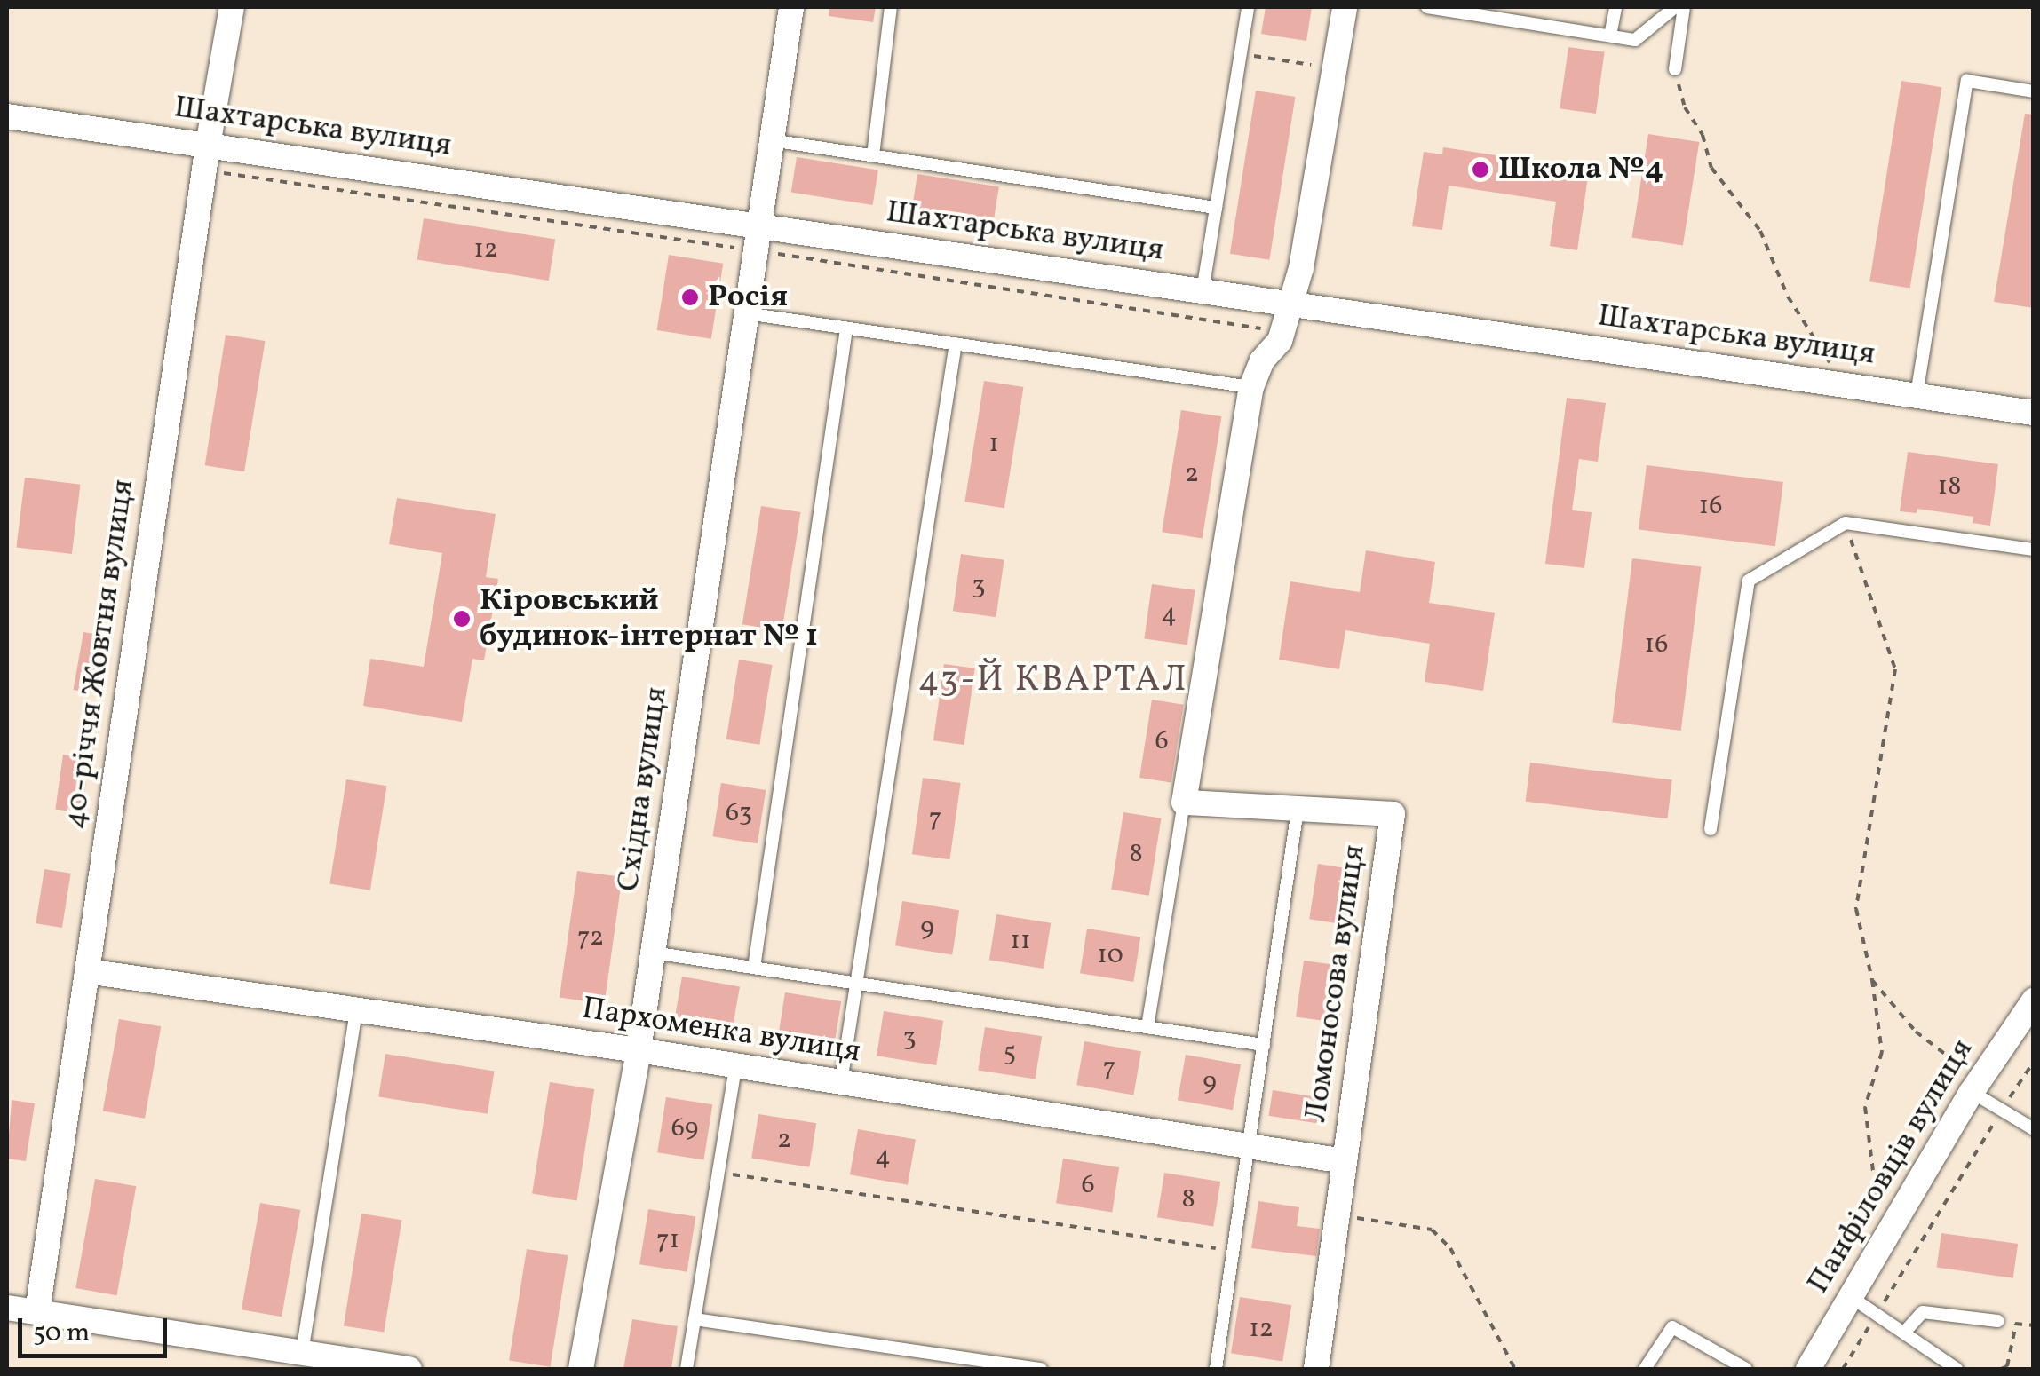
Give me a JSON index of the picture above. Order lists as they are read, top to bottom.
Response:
{
  "streets": {
    "street": [
      "Шахтарська вулиця",
      "40-річчя Жовтня вулиця",
      "Східна вулиця",
      "Ломоносова вулиця",
      "Пархоменка вулиця",
      "Панфіловців вулиця"
    ]
  },
  "crossings": [
    ["Шахтарська вулиця", "40-річчя Жовтня вулиця"],
    ["Шахтарська вулиця", "Східна вулиця"],
    ["40-річчя Жовтня вулиця", "Пархоменка вулиця"],
    ["Східна вулиця", "Пархоменка вулиця"],
    ["Ломоносова вулиця", "Пархоменка вулиця"]
  ],
  "districts": ["43-Й КВАРТАЛ"],
  "places": ["Школа №4", "Росія", "Кіровський будинок-інтернат № 1"],
  "house_numbers": [
    "12",
    "1",
    "2",
    "18",
    "16",
    "3",
    "4",
    "16",
    "6",
    "63",
    "7",
    "8",
    "9",
    "72",
    "11",
    "10",
    "3",
    "5",
    "7",
    "9",
    "69",
    "2",
    "4",
    "6",
    "8",
    "71",
    "12"
  ],
  "scale_bar": "50 m"
}
